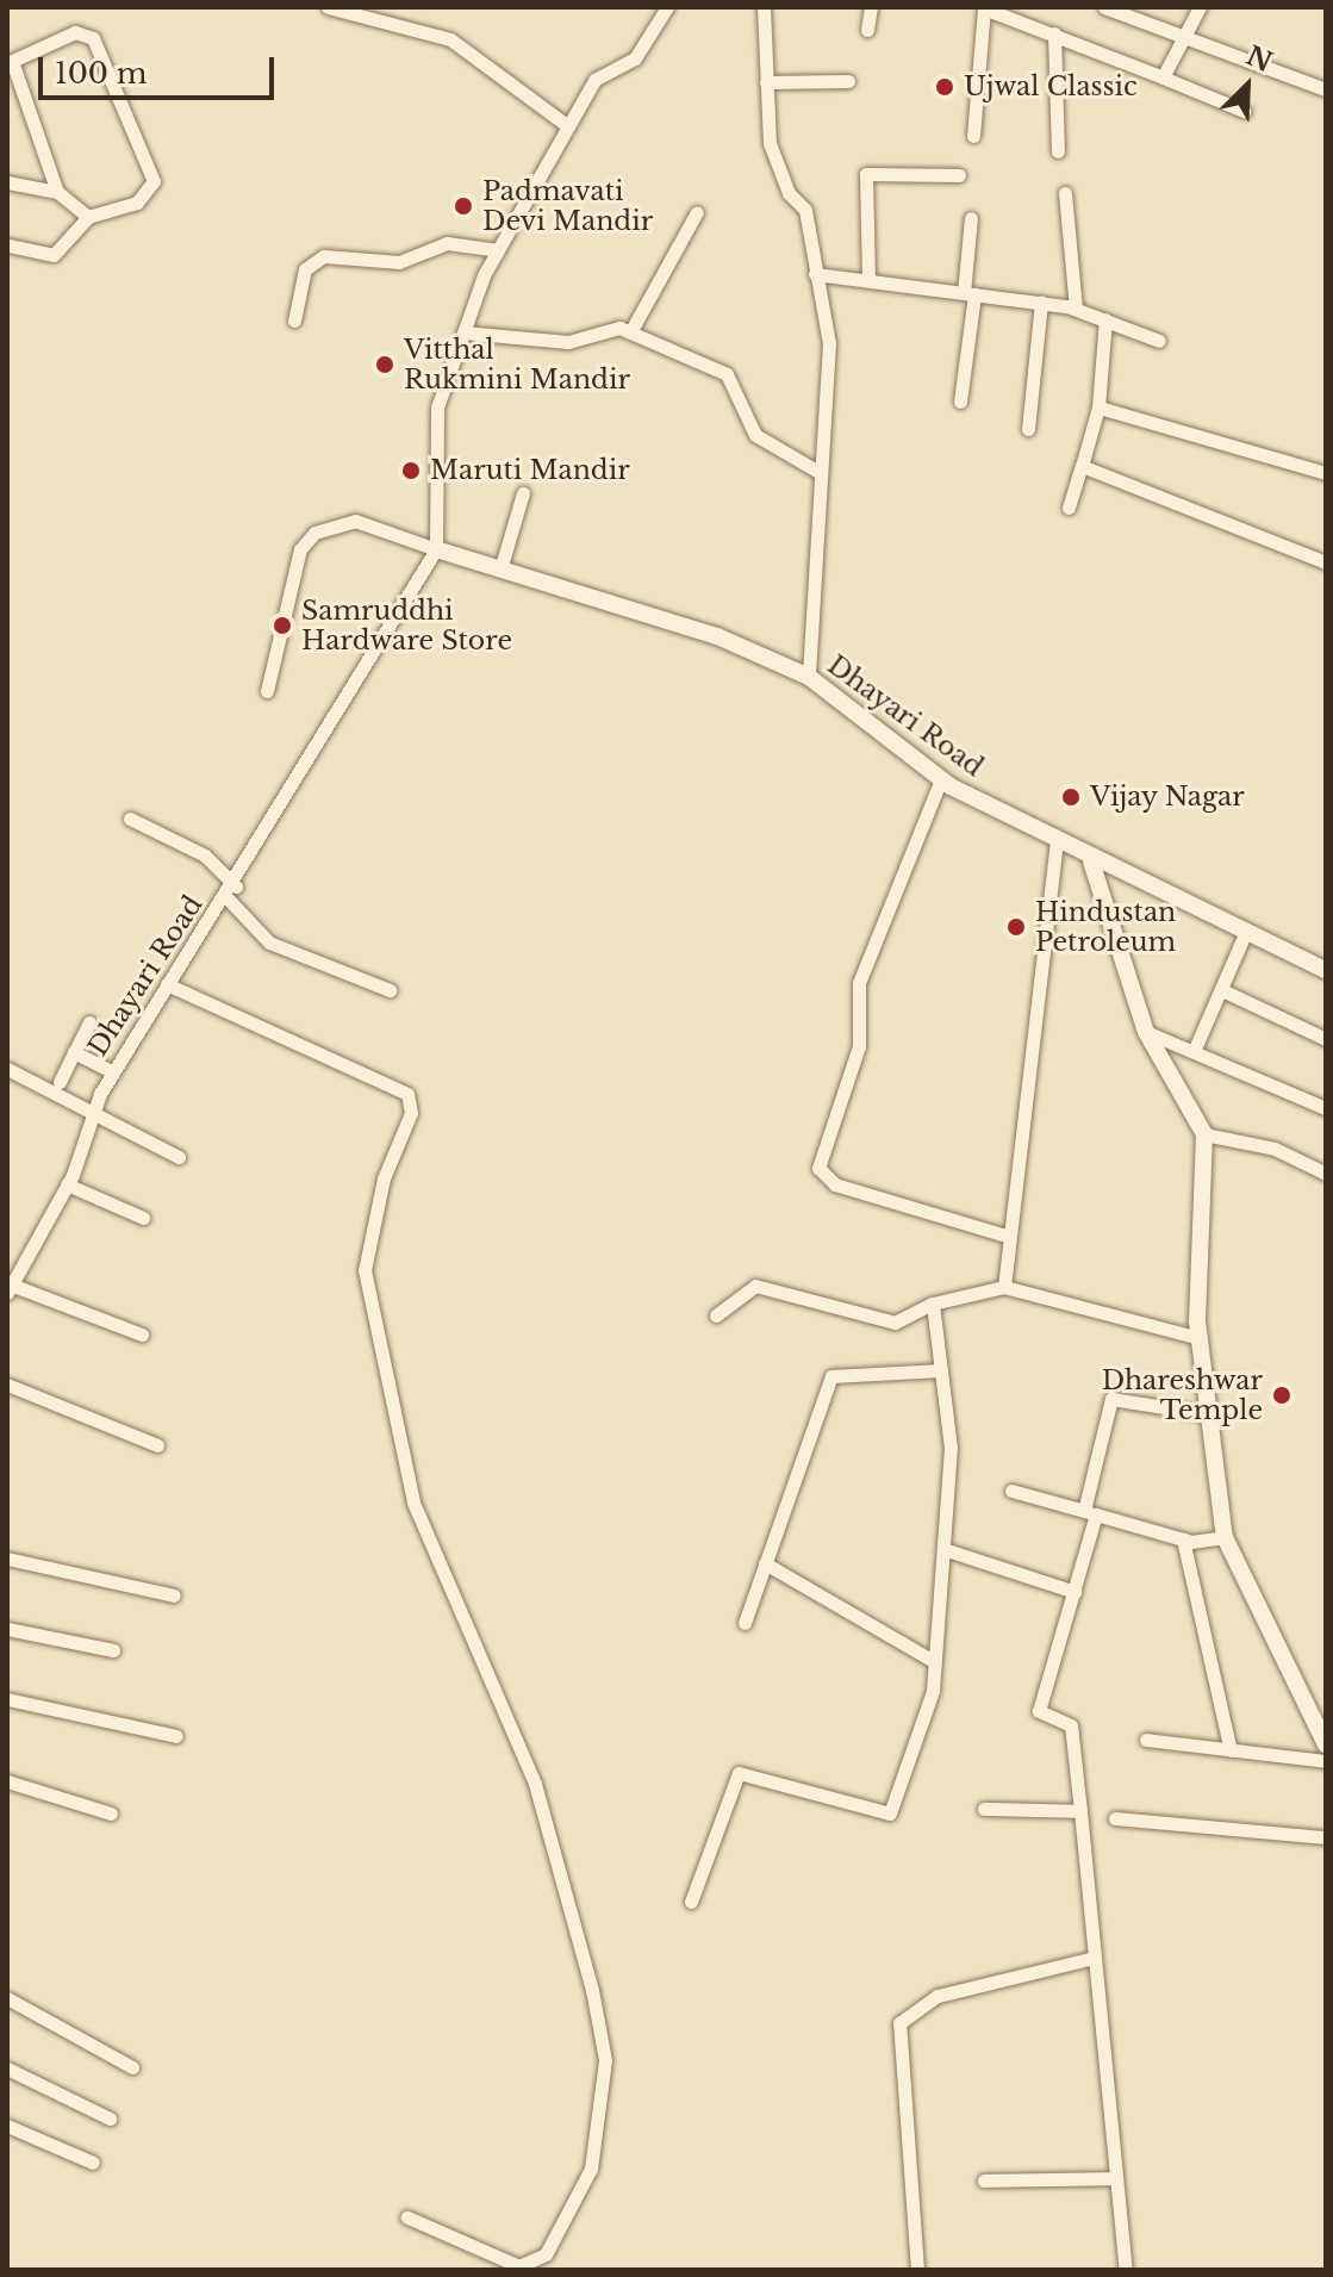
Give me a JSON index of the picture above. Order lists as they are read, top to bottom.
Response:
{
  "streets": {
    "street": ["Dhayari Road"]
  },
  "places": [
    "Ujwal Classic",
    "Padmavati Devi Mandir",
    "Vitthal Rukmini Mandir",
    "Maruti Mandir",
    "Samruddhi Hardware Store",
    "Vijay Nagar",
    "Hindustan Petroleum",
    "Dhareshwar Temple"
  ],
  "scale_bar": "100 m",
  "north": "top right"
}
